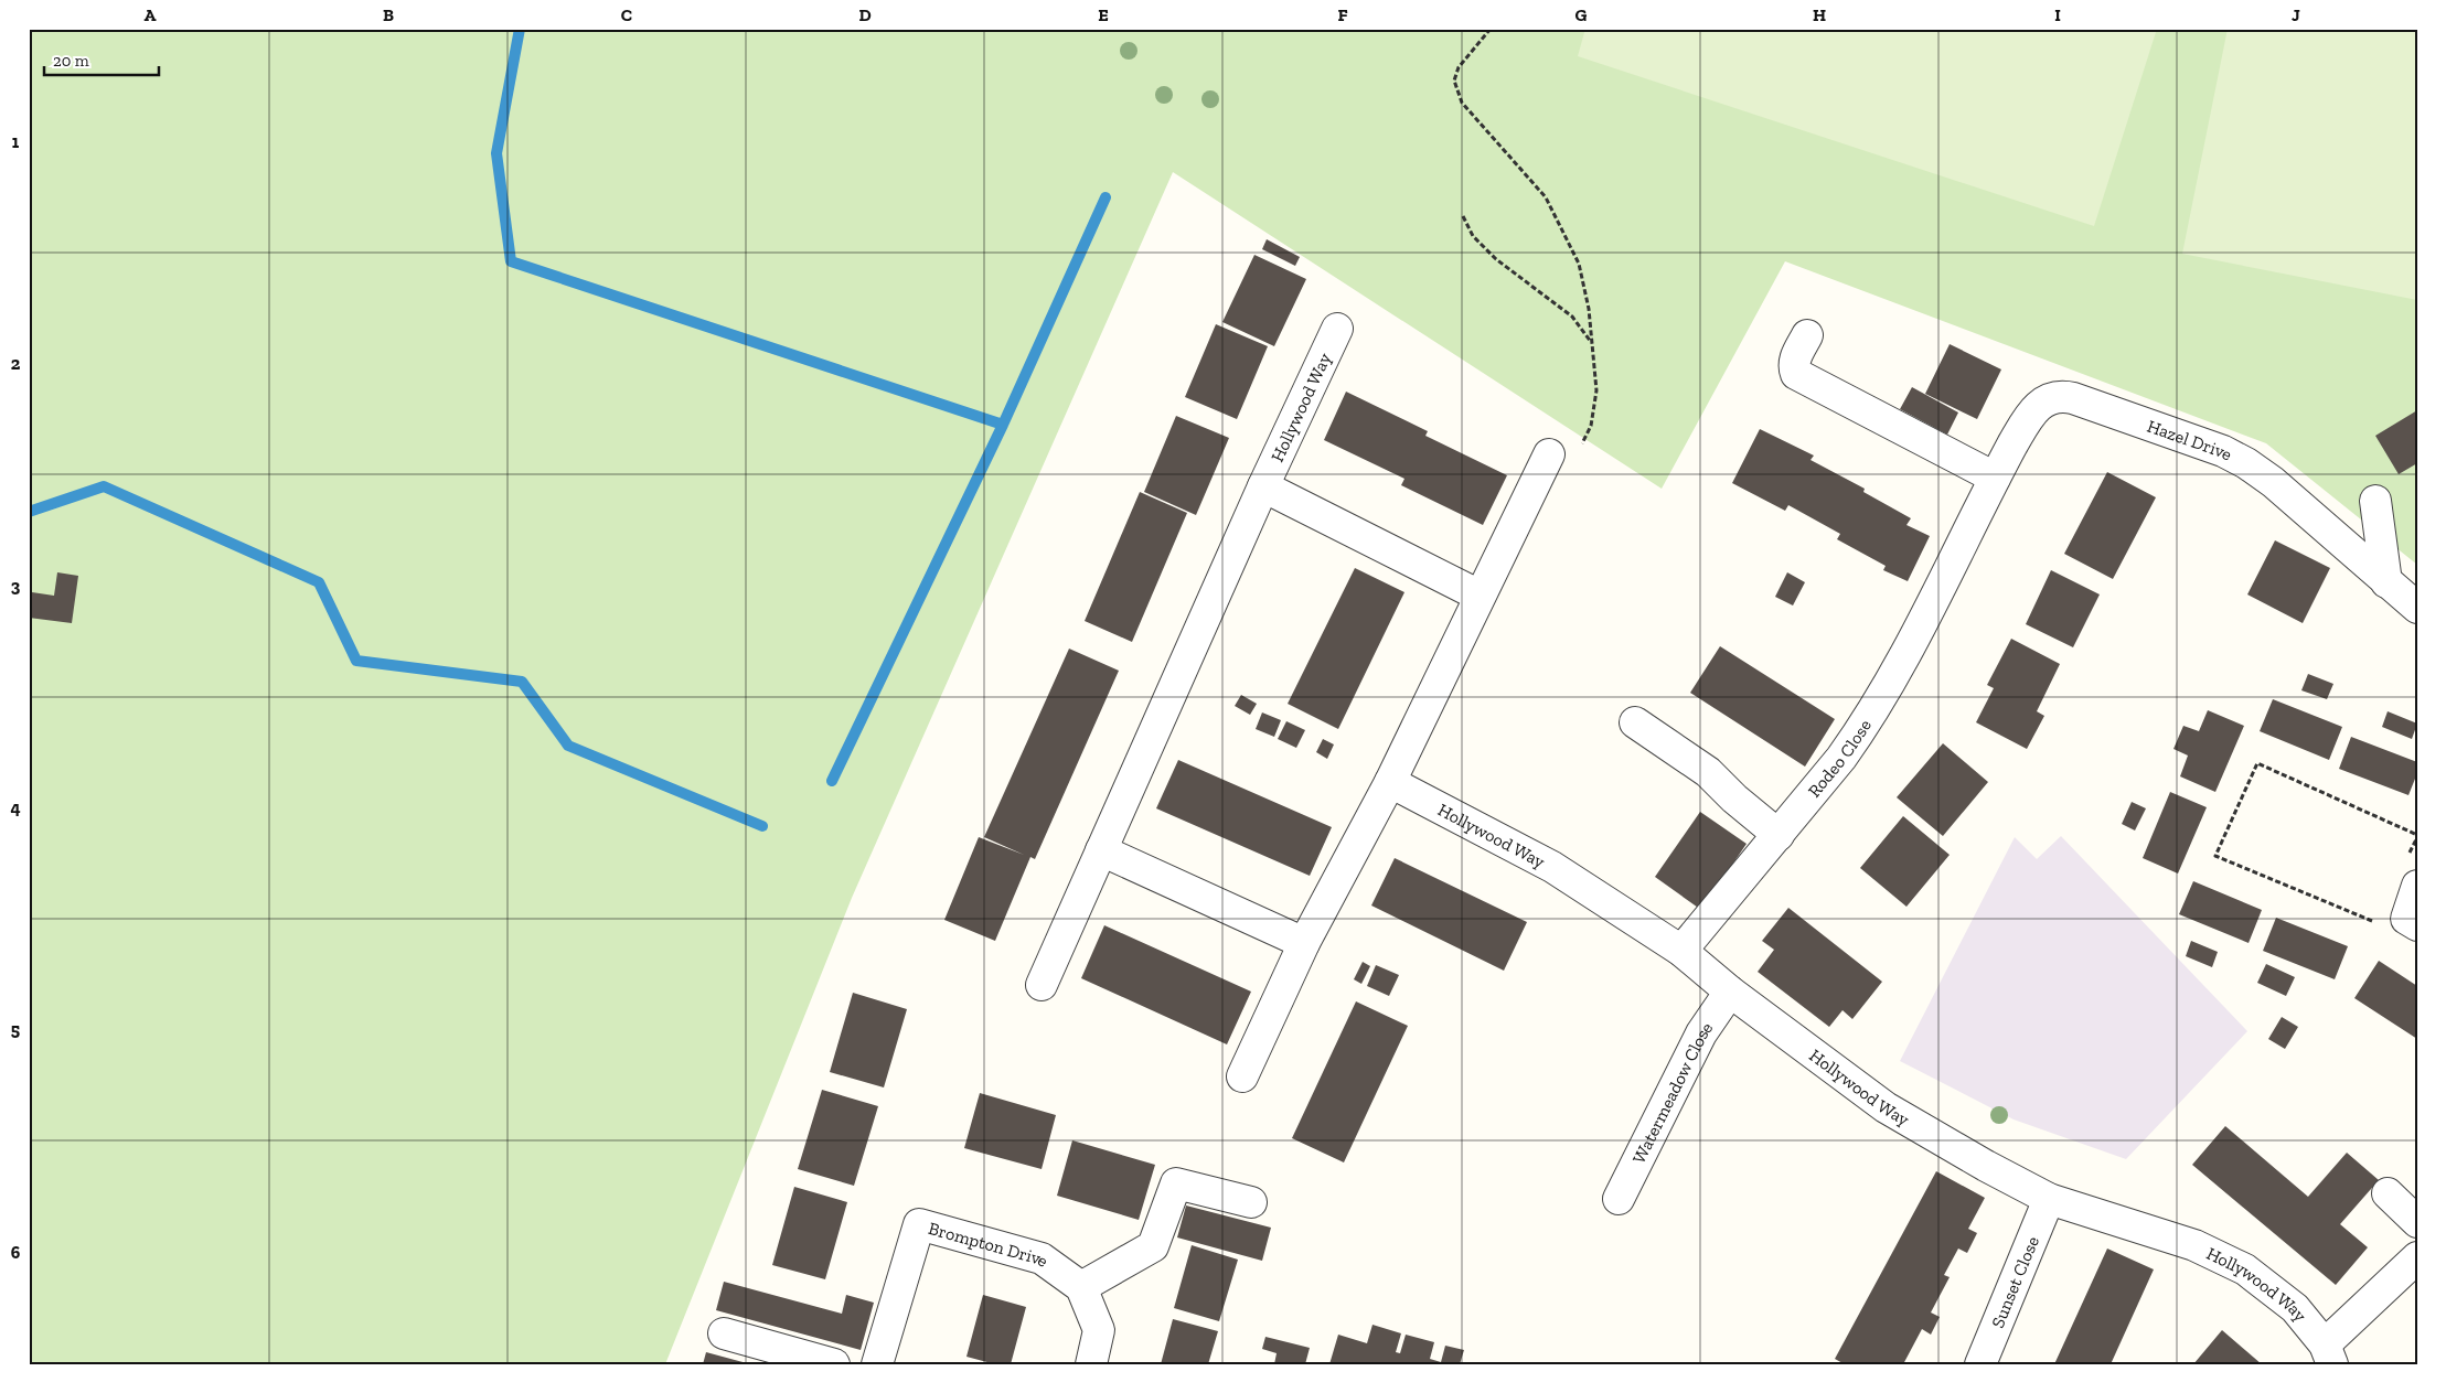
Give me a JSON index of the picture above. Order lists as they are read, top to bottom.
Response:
{
  "streets": {
    "street": [
      "Hollywood Way",
      "Hazel Drive",
      "Rodeo Close",
      "Watermeadow Close",
      "Brompton Drive",
      "Sunset Close"
    ]
  },
  "crossings": [
    ["Hollywood Way", "Rodeo Close"],
    ["Hollywood Way", "Watermeadow Close"],
    ["Hollywood Way", "Sunset Close"],
    ["Hazel Drive", "Rodeo Close"]
  ],
  "scale_bar": "20 m",
  "grid": {
    "columns": [
      "A",
      "B",
      "C",
      "D",
      "E",
      "F",
      "G",
      "H",
      "I",
      "J"
    ],
    "rows": [
      "1",
      "2",
      "3",
      "4",
      "5",
      "6"
    ]
  }
}
